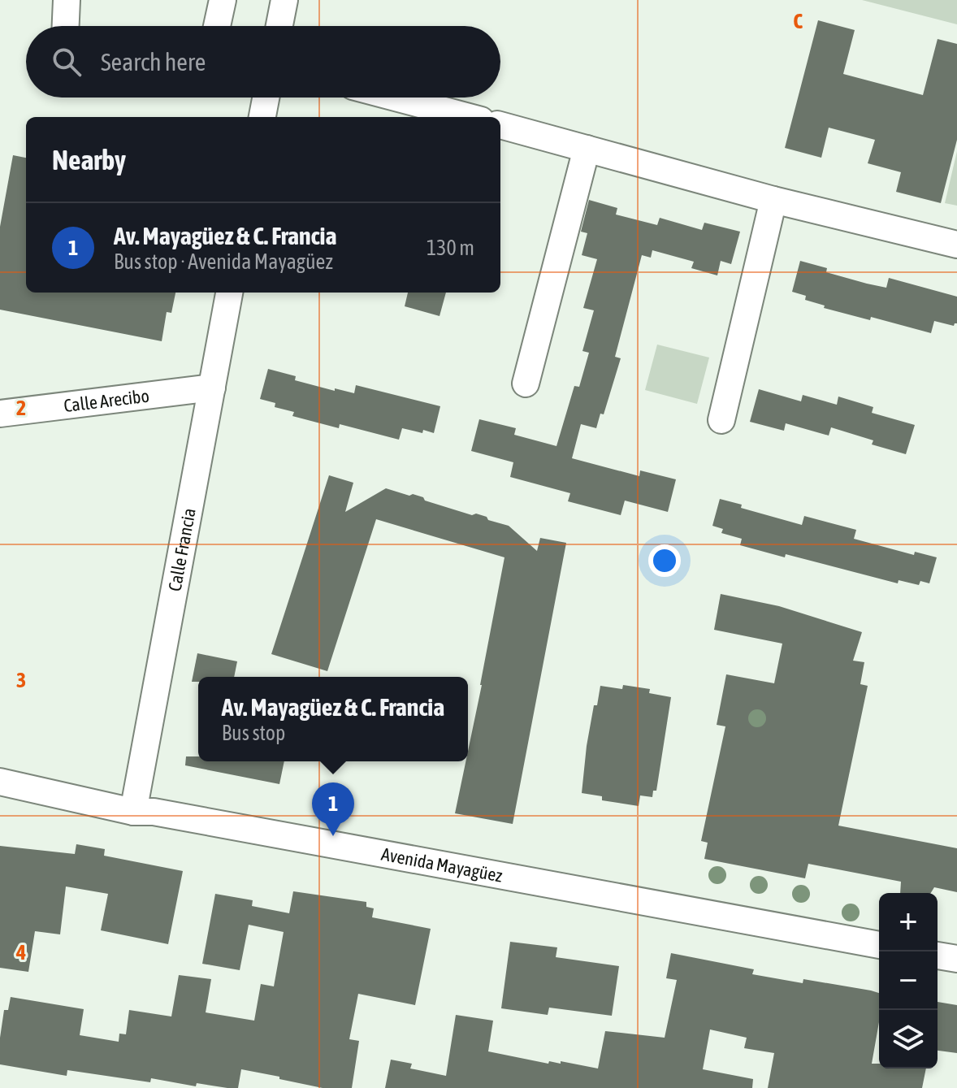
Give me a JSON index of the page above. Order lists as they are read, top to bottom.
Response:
{
  "streets": {
    "street": ["Calle Arecibo", "Calle Francia", "Avenida Mayagüez"]
  },
  "crossings": [
    ["Calle Arecibo", "Calle Francia"],
    ["Calle Francia", "Avenida Mayagüez"]
  ],
  "page": {
    "search": "Search here",
    "heading": "Nearby",
    "list": [
      {
        "mark": "1",
        "name": "Av. Mayagüez & C. Francia",
        "note": "Bus stop · Avenida Mayagüez",
        "value": "130 m"
      }
    ],
    "popup": ["Av. Mayagüez & C. Francia", "Bus stop"],
    "pins": "1",
    "map_buttons": ["+", "−"]
  },
  "grid": {
    "columns": ["C"],
    "rows": ["2", "3", "4"]
  }
}
